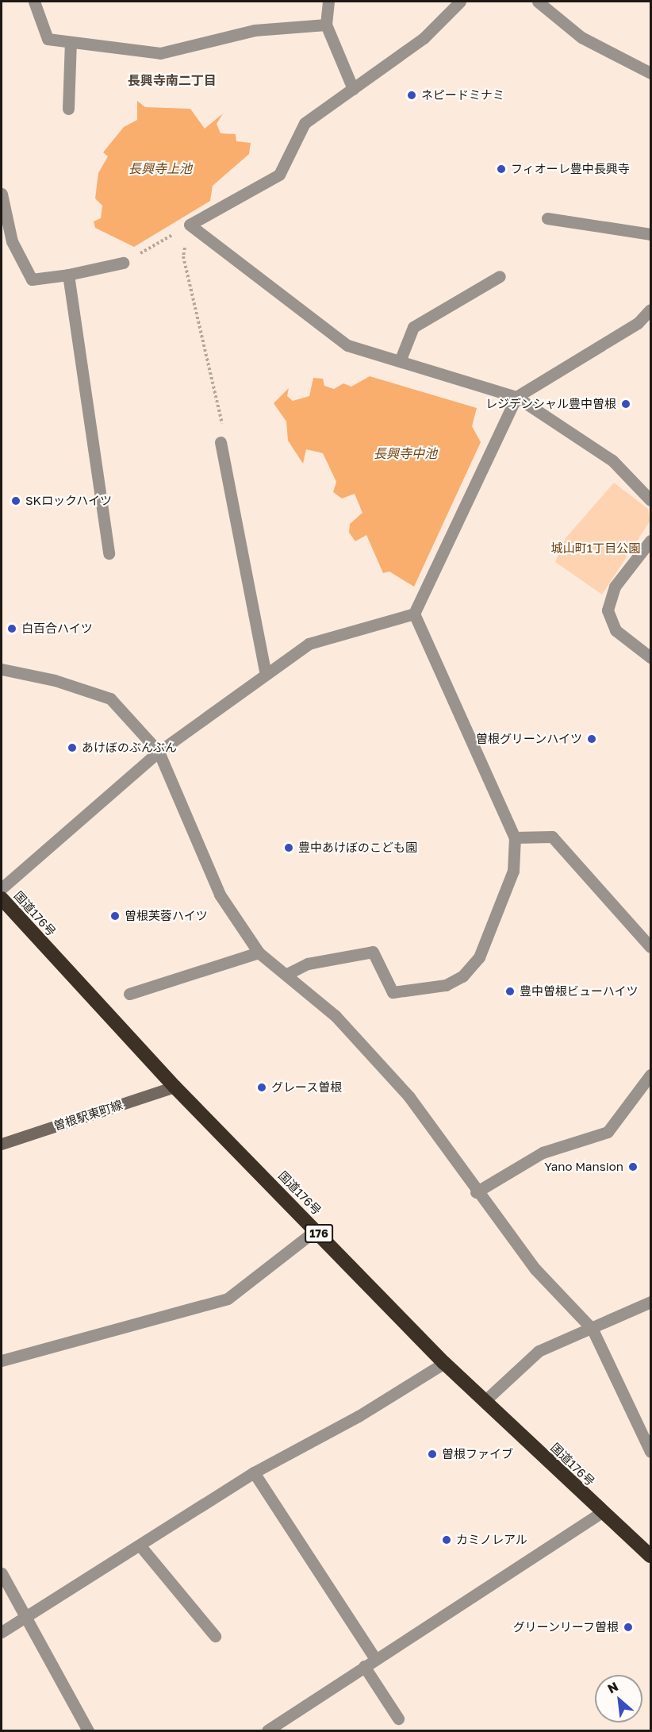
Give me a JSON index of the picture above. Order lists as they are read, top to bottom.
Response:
{
  "streets": {
    "highway": ["国道176号", "176"],
    "street": ["曽根駅東町線"]
  },
  "crossings": [
    ["国道176号", "曽根駅東町線"]
  ],
  "districts": ["長興寺南二丁目"],
  "water": ["長興寺上池", "長興寺中池"],
  "parks": ["城山町1丁目公園"],
  "places": [
    "ネピードミナミ",
    "フィオーレ豊中長興寺",
    "レジデンシャル豊中曽根",
    "SKロックハイツ",
    "白百合ハイツ",
    "曽根グリーンハイツ",
    "あけぼのぶんぶん",
    "豊中あけぼのこども園",
    "曽根芙蓉ハイツ",
    "豊中曽根ビューハイツ",
    "グレース曽根",
    "Yano Mansion",
    "曽根ファイブ",
    "カミノレアル",
    "グリーンリーフ曽根"
  ],
  "north": "top left"
}
